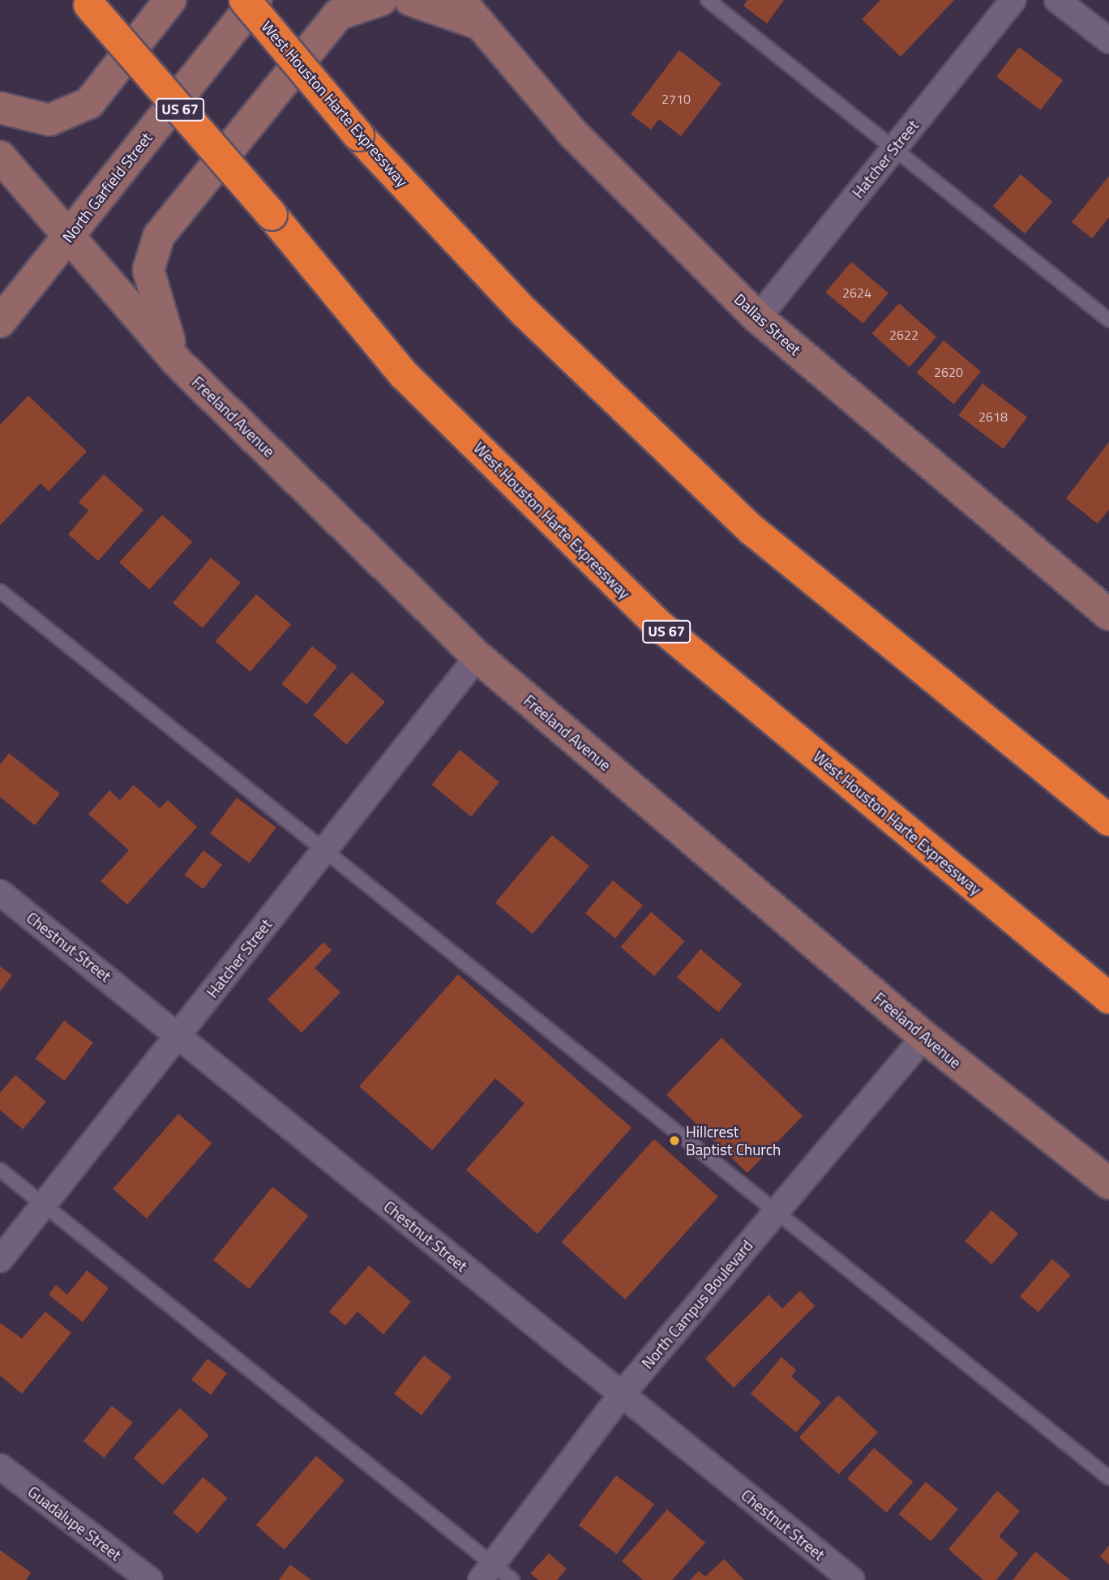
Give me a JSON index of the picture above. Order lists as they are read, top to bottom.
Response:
{
  "streets": {
    "highway": ["West Houston Harte Expressway", "US 67"],
    "main road": ["North Garfield Street", "Dallas Street", "Freeland Avenue"],
    "street": [
      "Hatcher Street",
      "Chestnut Street",
      "North Campus Boulevard",
      "Guadalupe Street"
    ]
  },
  "crossings": [
    ["Hatcher Street", "Dallas Street"],
    ["Hatcher Street", "Freeland Avenue"],
    ["Hatcher Street", "Chestnut Street"],
    ["North Garfield Street", "Freeland Avenue"],
    ["Freeland Avenue", "North Campus Boulevard"],
    ["Chestnut Street", "North Campus Boulevard"]
  ],
  "places": ["Hillcrest Baptist Church"],
  "house_numbers": [
    "2710",
    "2624",
    "2622",
    "2620",
    "2618"
  ]
}
